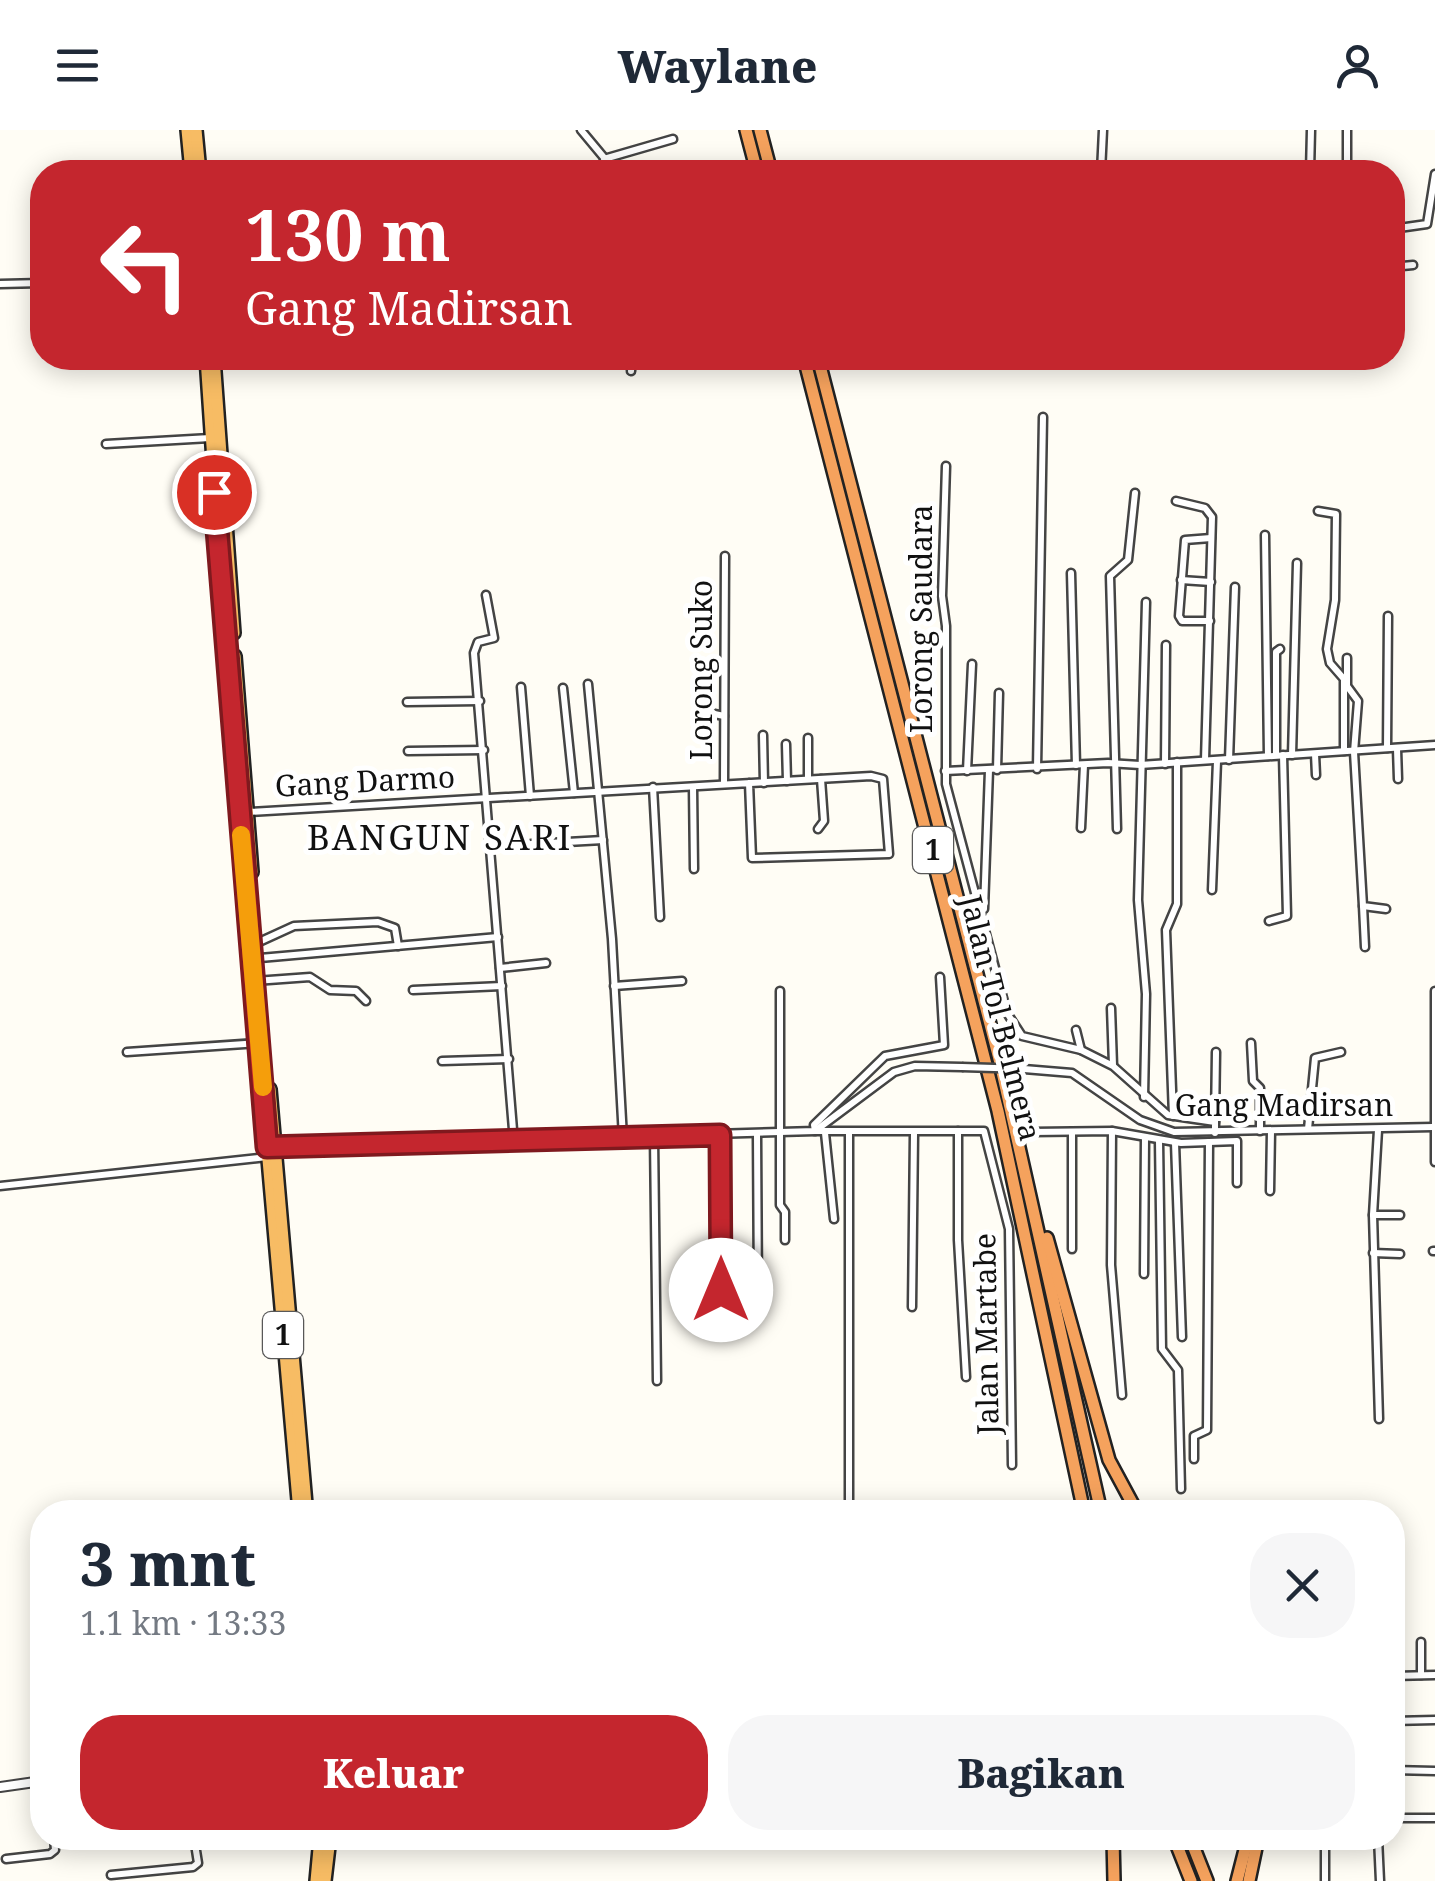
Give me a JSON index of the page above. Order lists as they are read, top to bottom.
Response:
{
  "streets": {
    "highway": ["1", "Jalan Tol Belmera"],
    "street": [
      "Lorong Saudara",
      "Lorong Suko",
      "Gang Darmo",
      "Gang Madirsan",
      "Jalan Martabe"
    ]
  },
  "crossings": [
    ["Lorong Suko", "Gang Darmo"],
    ["Gang Darmo", "1"],
    ["1", "Jalan Tol Belmera"]
  ],
  "districts": ["BANGUN SARI"],
  "page": {
    "header": "Waylane",
    "turn": ["130 m", "Gang Madirsan"],
    "heading": ["3 mnt", "1.1 km · 13:33"],
    "buttons": ["Keluar", "Bagikan"]
  }
}
